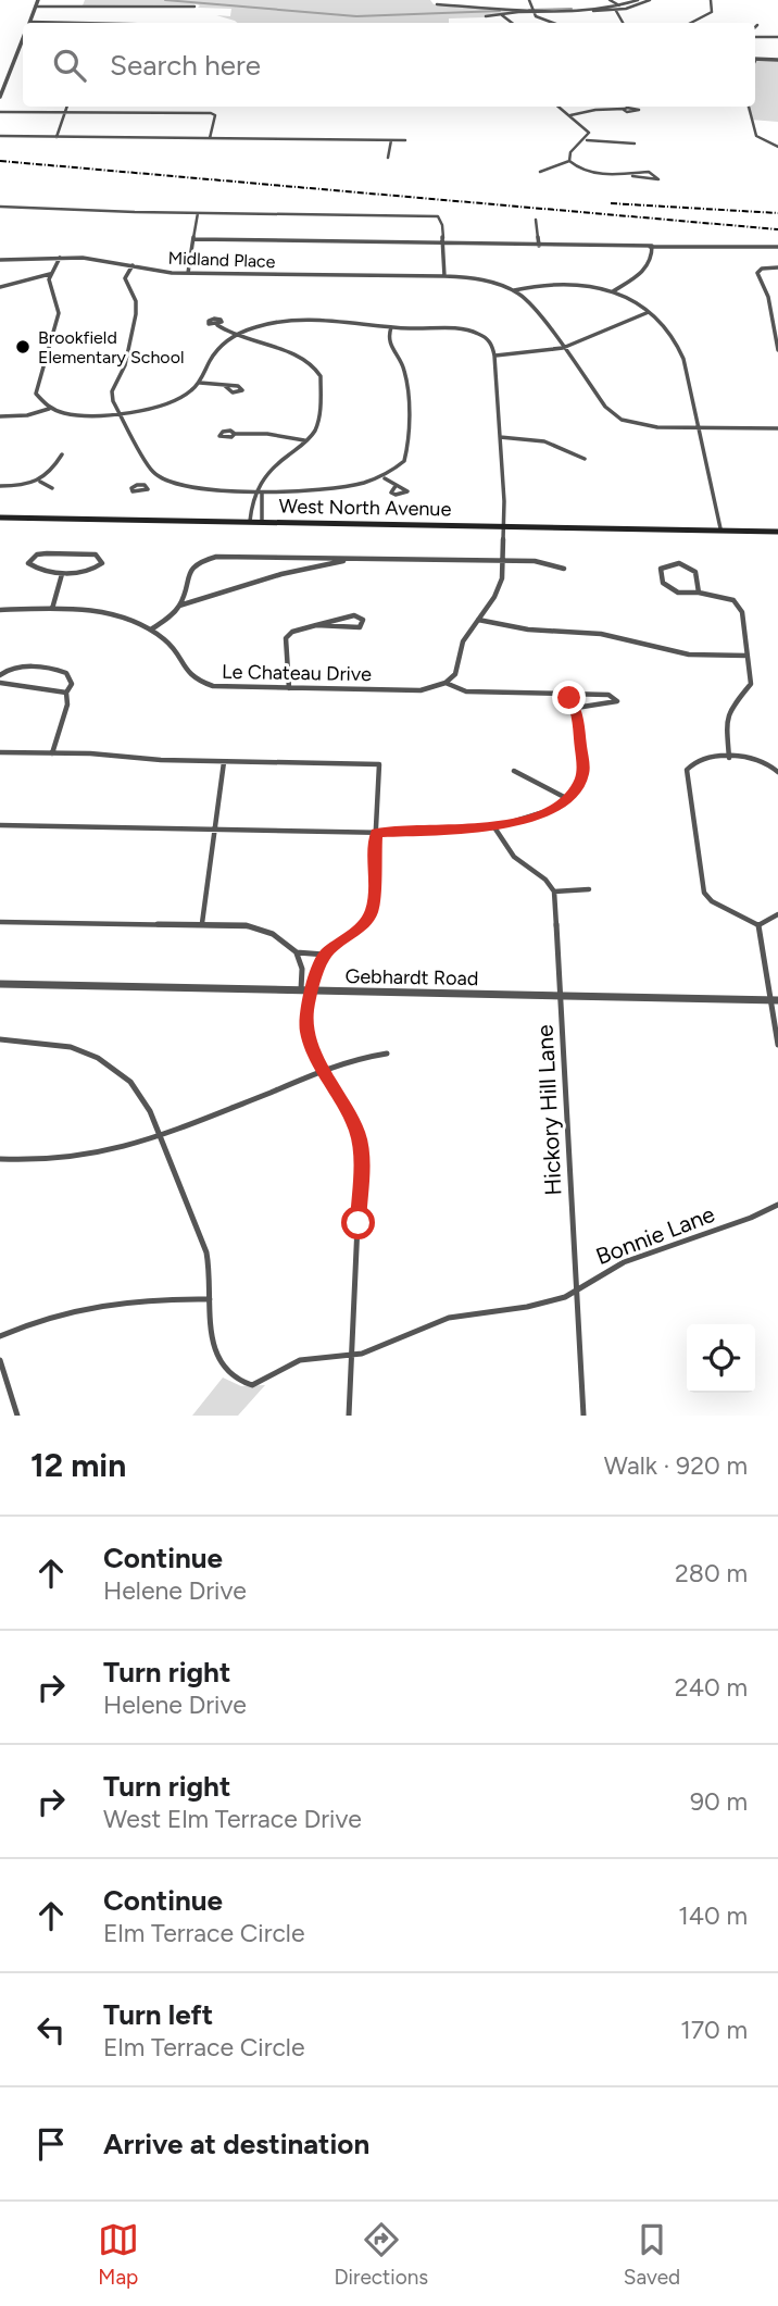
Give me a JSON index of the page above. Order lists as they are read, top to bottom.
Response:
{
  "streets": {
    "main road": ["West North Avenue"],
    "street": [
      "Midland Place",
      "Le Chateau Drive",
      "Gebhardt Road",
      "Hickory Hill Lane",
      "Bonnie Lane"
    ]
  },
  "crossings": [
    ["Gebhardt Road", "Hickory Hill Lane"],
    ["Hickory Hill Lane", "Bonnie Lane"]
  ],
  "places": ["Brookfield Elementary School"],
  "page": {
    "search": "Search here",
    "heading": ["12 min", "Walk · 920 m"],
    "list": [
      ["Continue", "Helene Drive", "280 m"],
      ["Turn right", "Helene Drive", "240 m"],
      ["Turn right", "West Elm Terrace Drive", "90 m"],
      ["Continue", "Elm Terrace Circle", "140 m"],
      ["Turn left", "Elm Terrace Circle", "170 m"],
      "Arrive at destination"
    ],
    "nav": ["Map", "Directions", "Saved"]
  }
}
